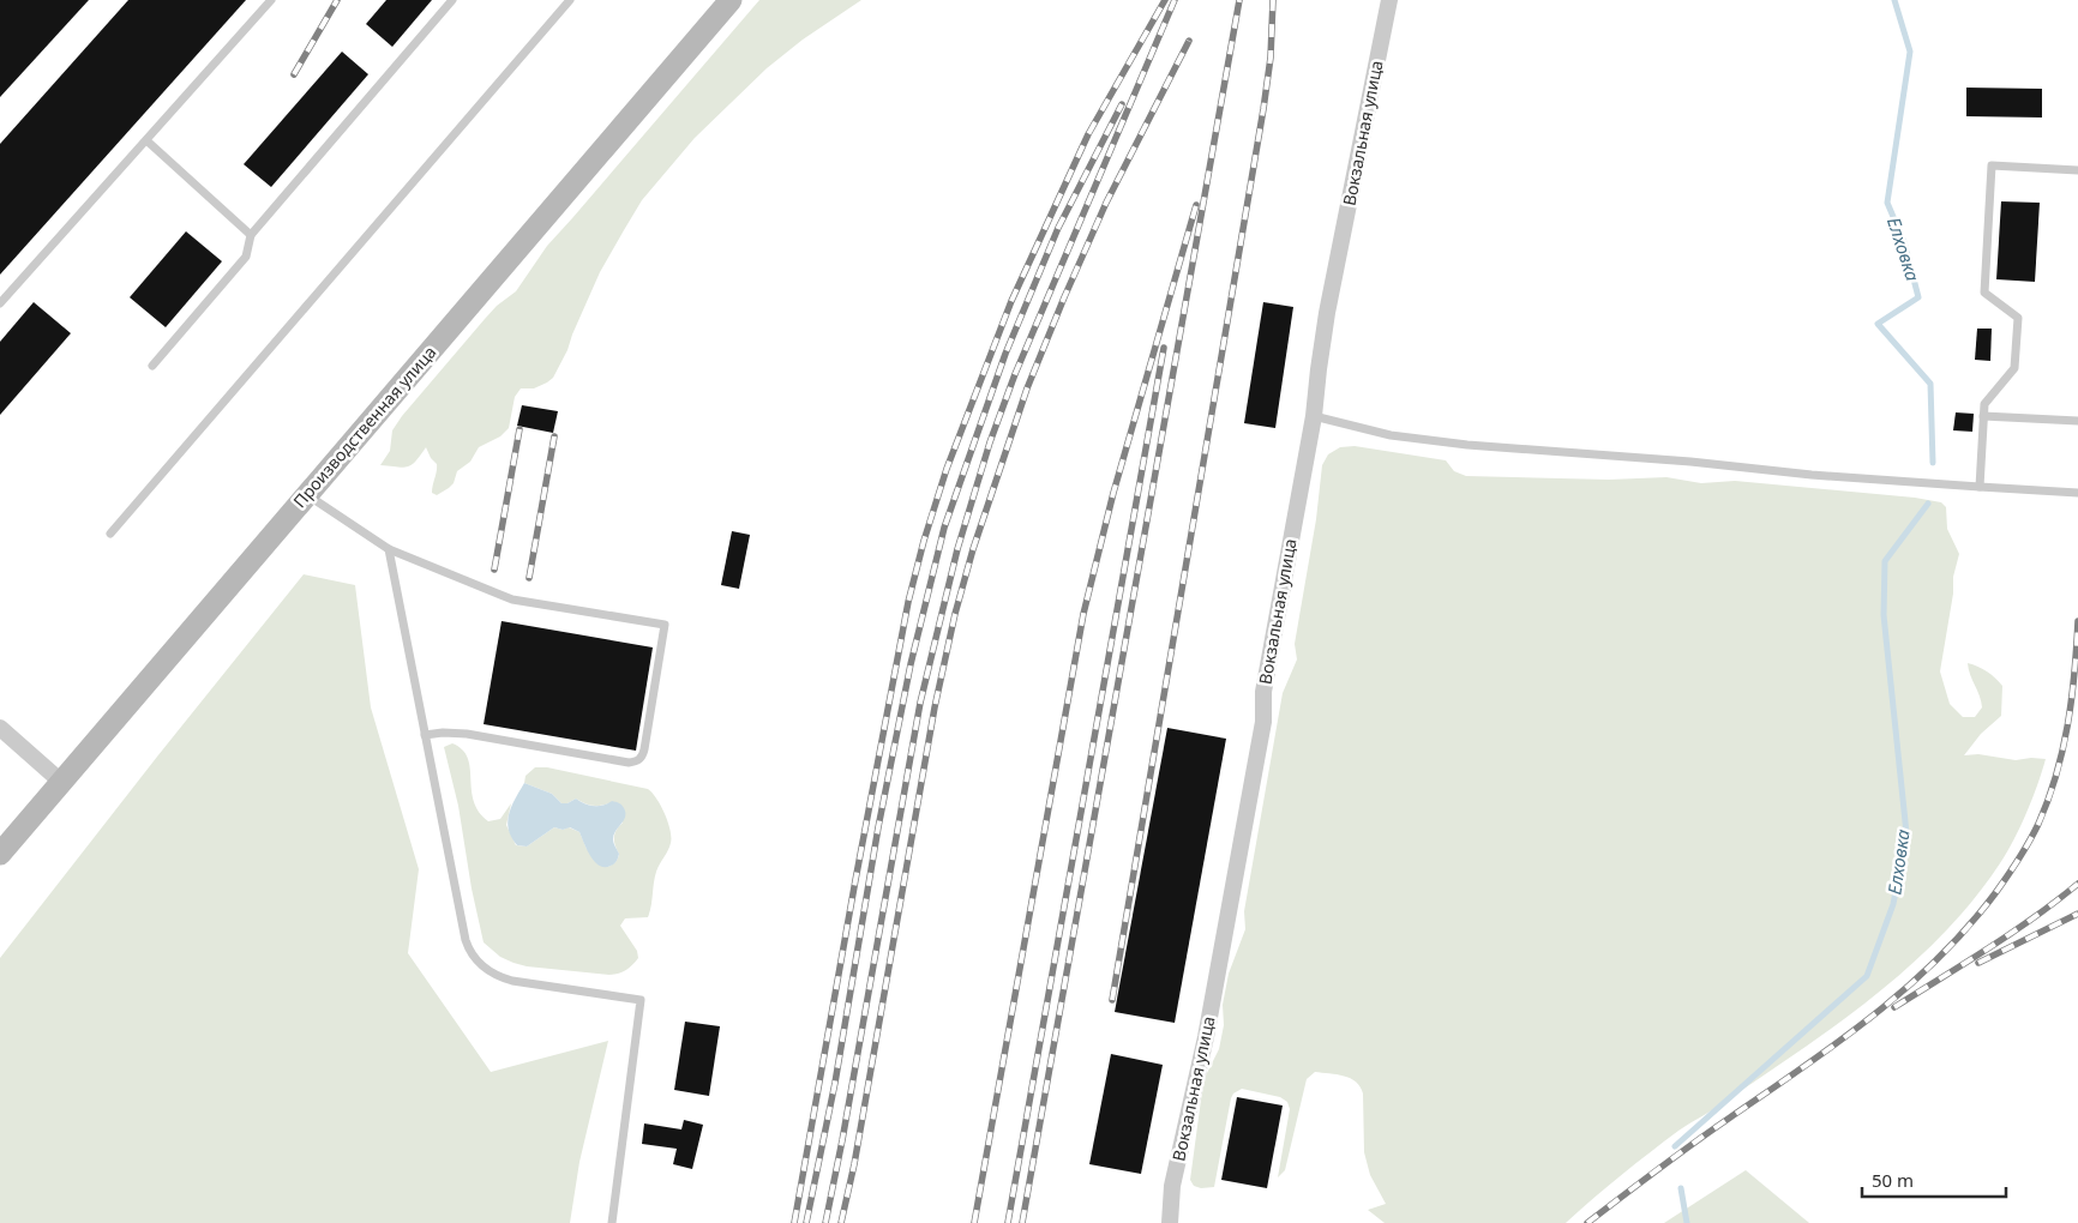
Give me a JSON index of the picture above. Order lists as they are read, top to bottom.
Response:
{
  "streets": {
    "main road": ["Производственная улица"],
    "street": ["Вокзальная улица"]
  },
  "water": ["Елховка"],
  "scale_bar": "50 m"
}
